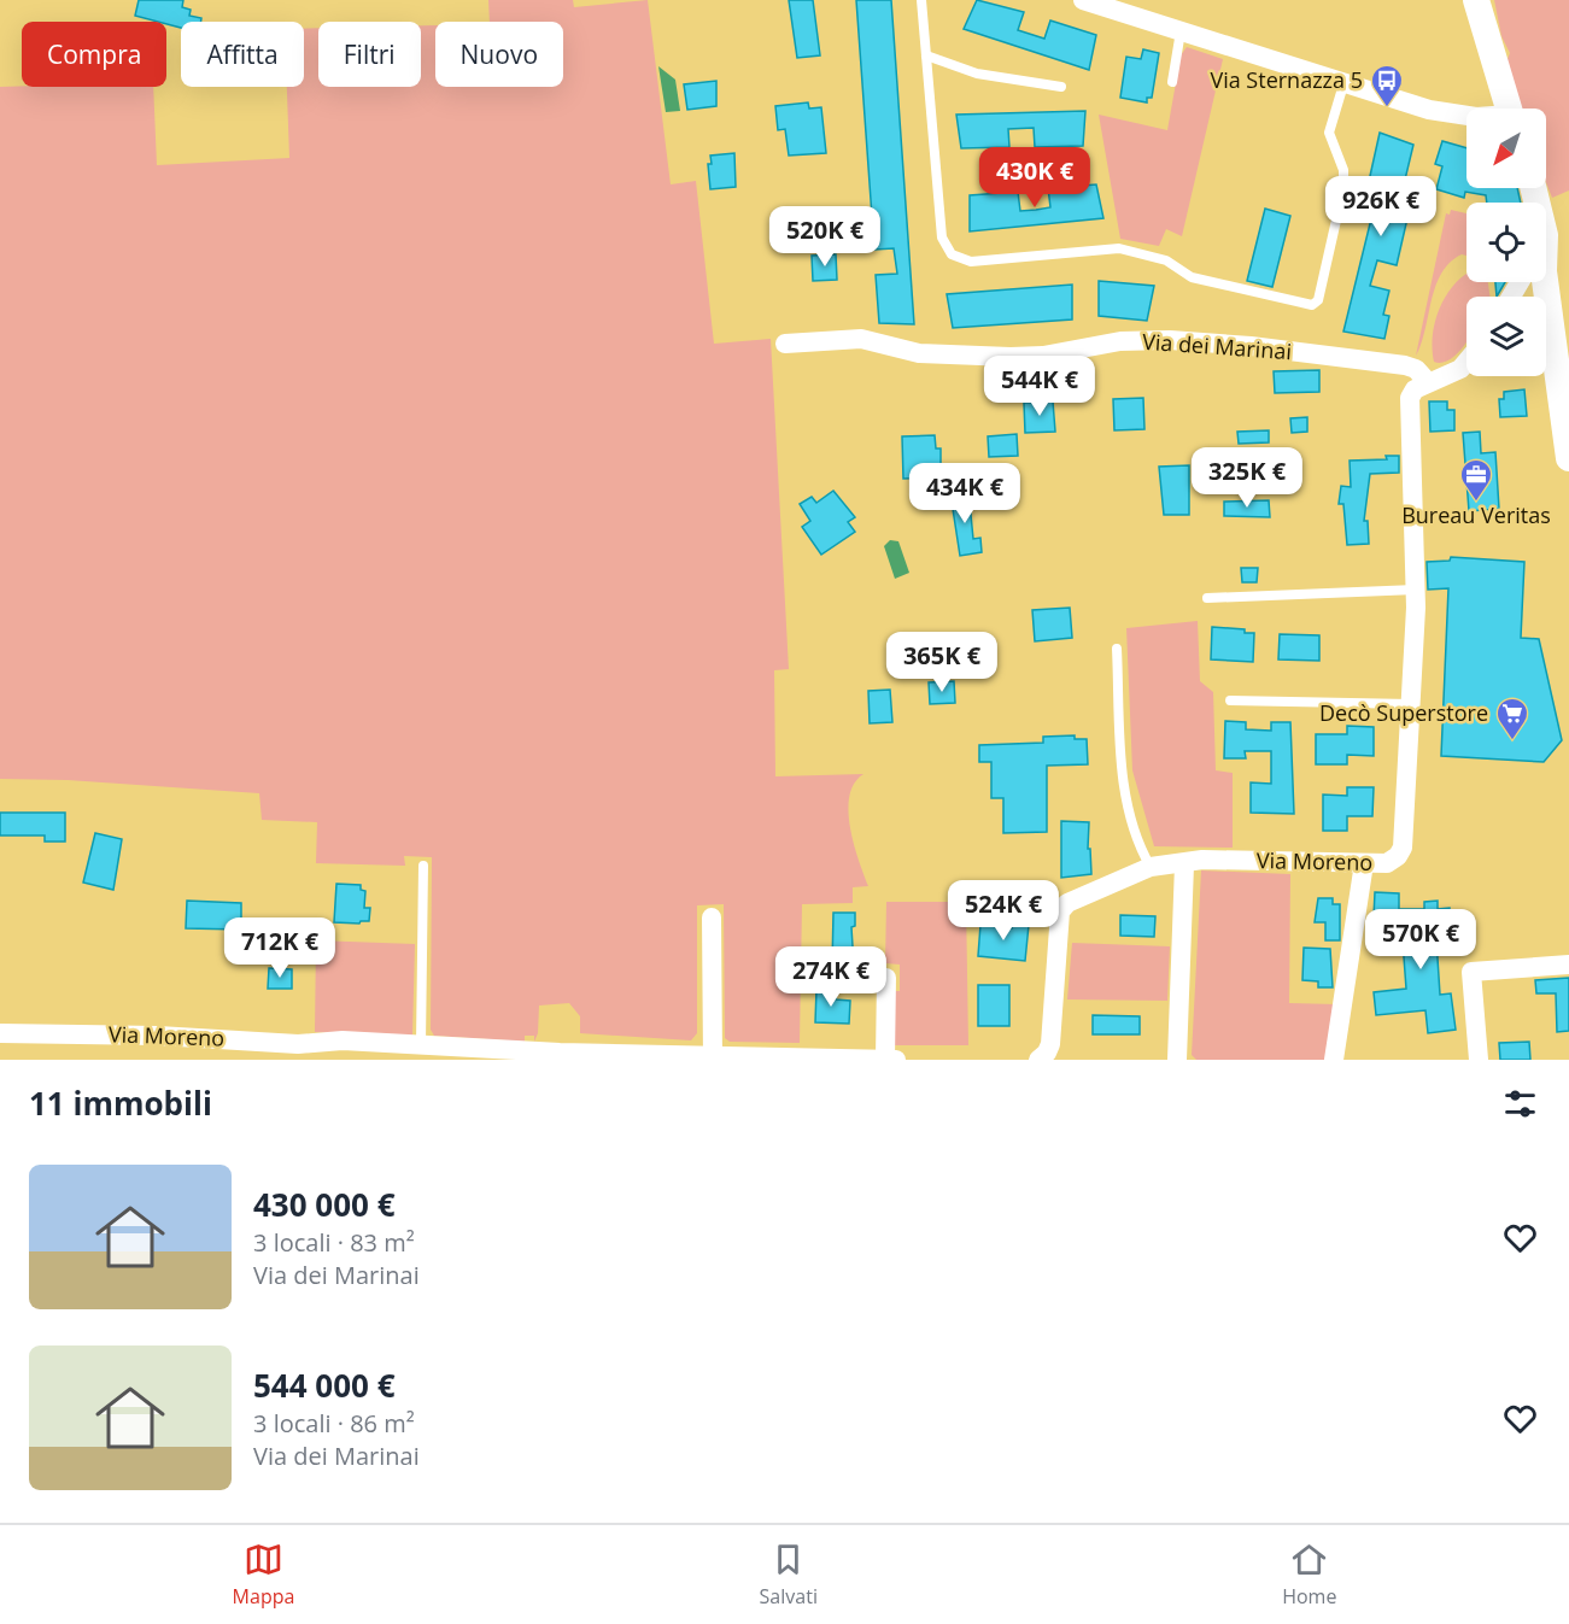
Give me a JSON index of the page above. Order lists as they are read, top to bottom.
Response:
{
  "streets": {
    "street": ["Via dei Marinai", "Via Moreno"]
  },
  "crossings": [
    ["Via dei Marinai", "Via Moreno"]
  ],
  "places": {
    "bus stop": ["Via Sternazza 5"],
    "office": ["Bureau Veritas"],
    "supermarket": ["Decò Superstore"]
  },
  "north": "bottom left",
  "page": {
    "chip": [
      "Compra",
      "Affitta",
      "Filtri",
      "Nuovo"
    ],
    "price": [
      "430K €",
      "926K €",
      "520K €",
      "544K €",
      "325K €",
      "434K €",
      "365K €",
      "524K €",
      "570K €",
      "712K €",
      "274K €"
    ],
    "heading": "11 immobili",
    "list": [
      {
        "name": "430 000 €",
        "note": "3 locali · 83 m² · Via dei Marinai"
      },
      {
        "name": "544 000 €",
        "note": "3 locali · 86 m² · Via dei Marinai"
      }
    ],
    "tabs": ["Mappa", "Salvati", "Home"]
  }
}
